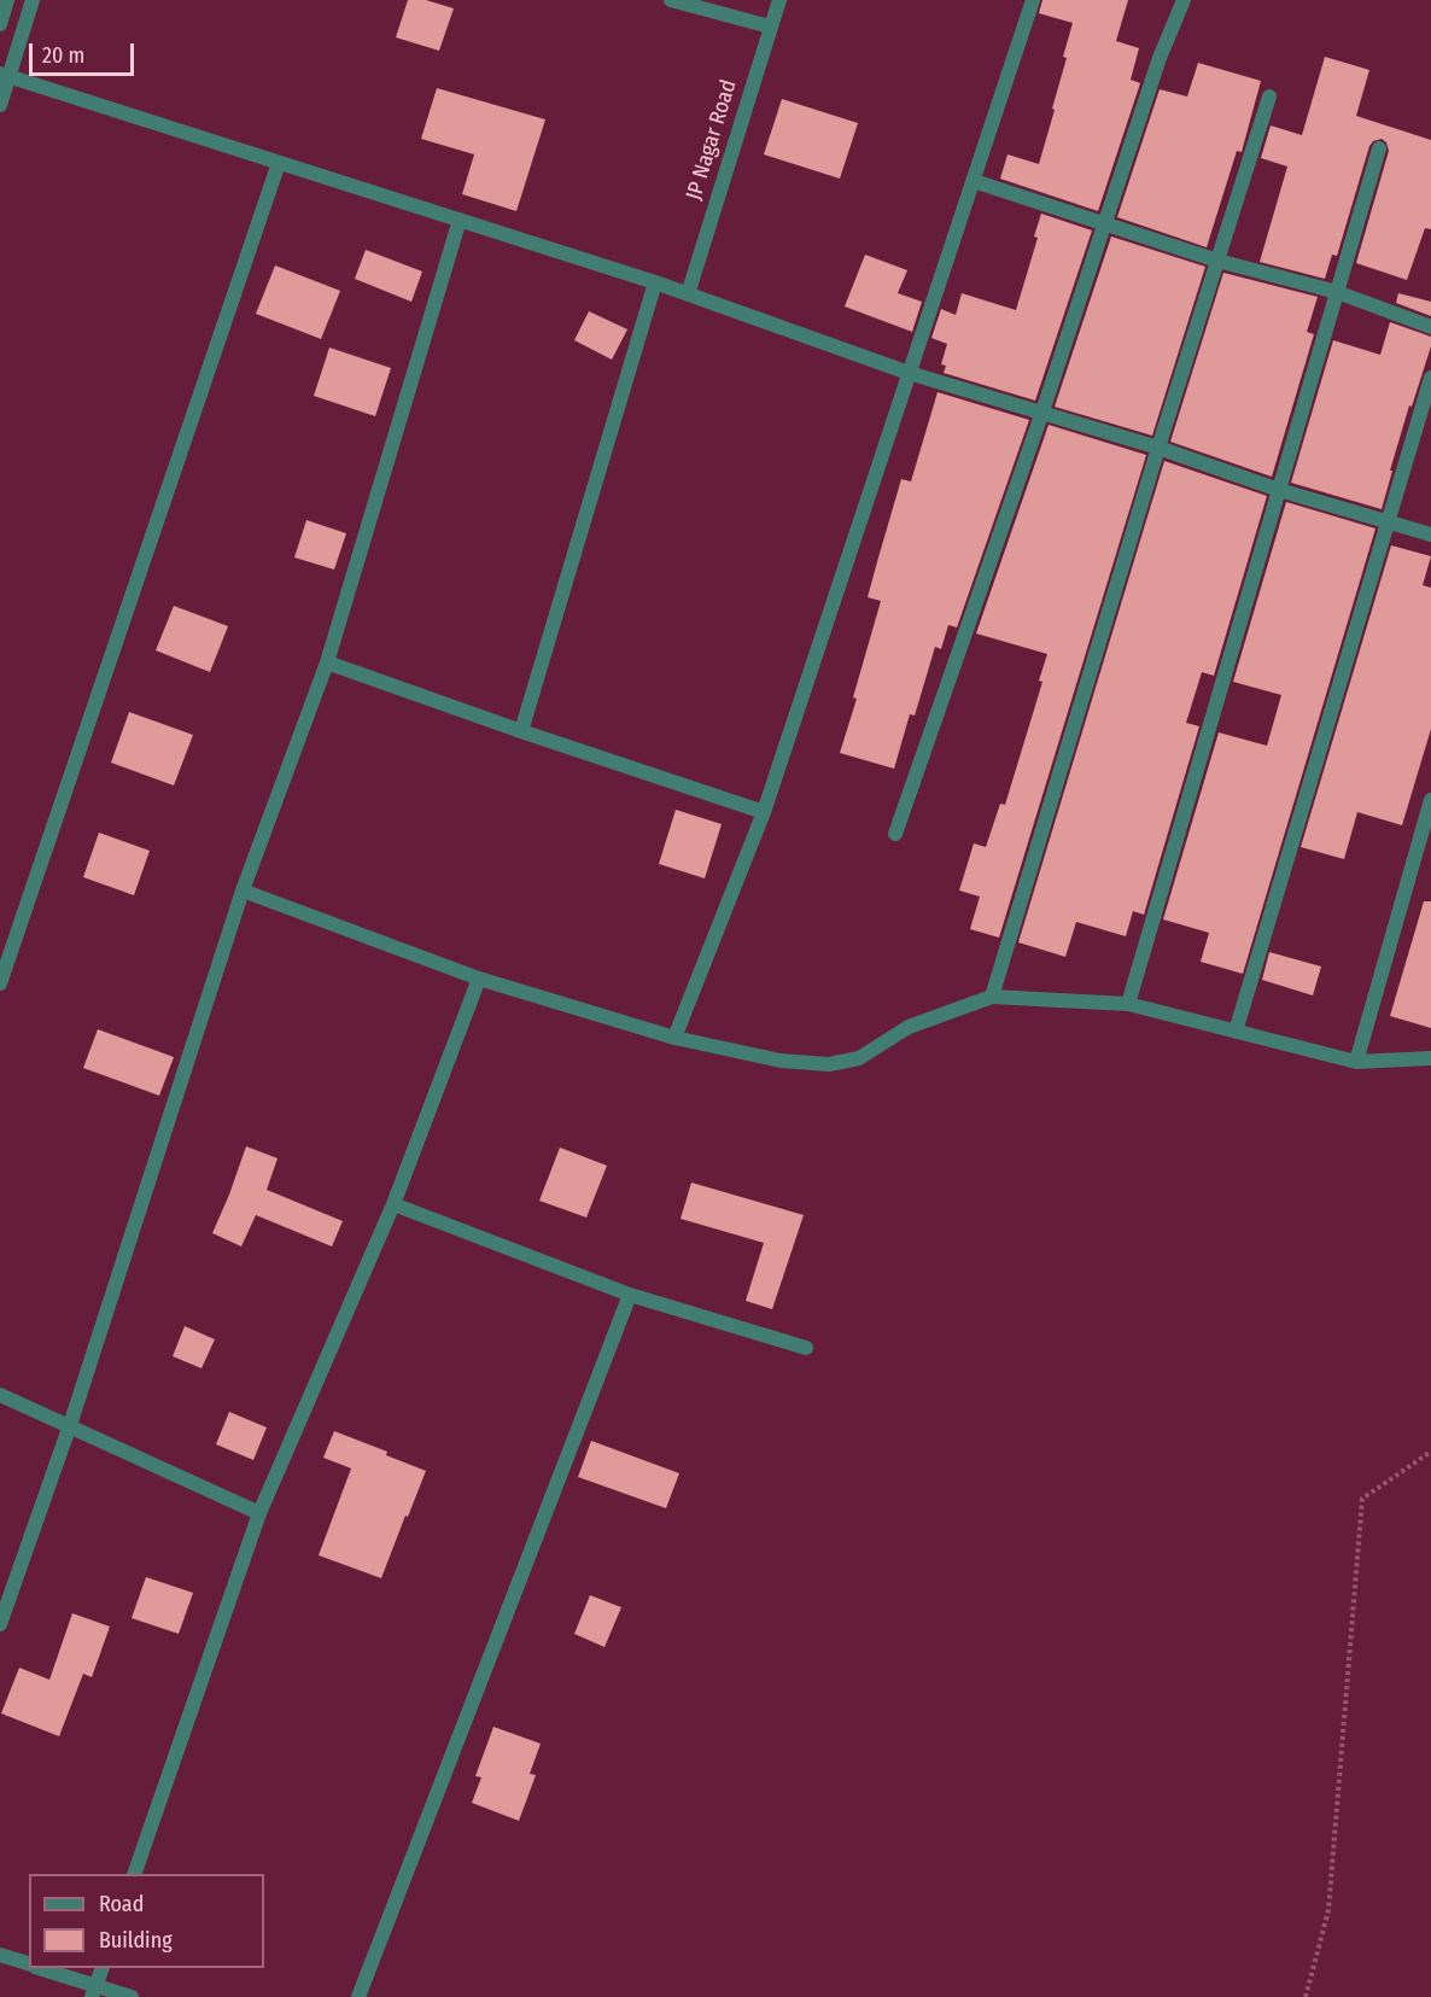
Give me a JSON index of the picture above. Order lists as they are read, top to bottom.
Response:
{
  "streets": {
    "street": ["JP Nagar Road"]
  },
  "legend": ["Road", "Building"],
  "scale_bar": "20 m"
}
